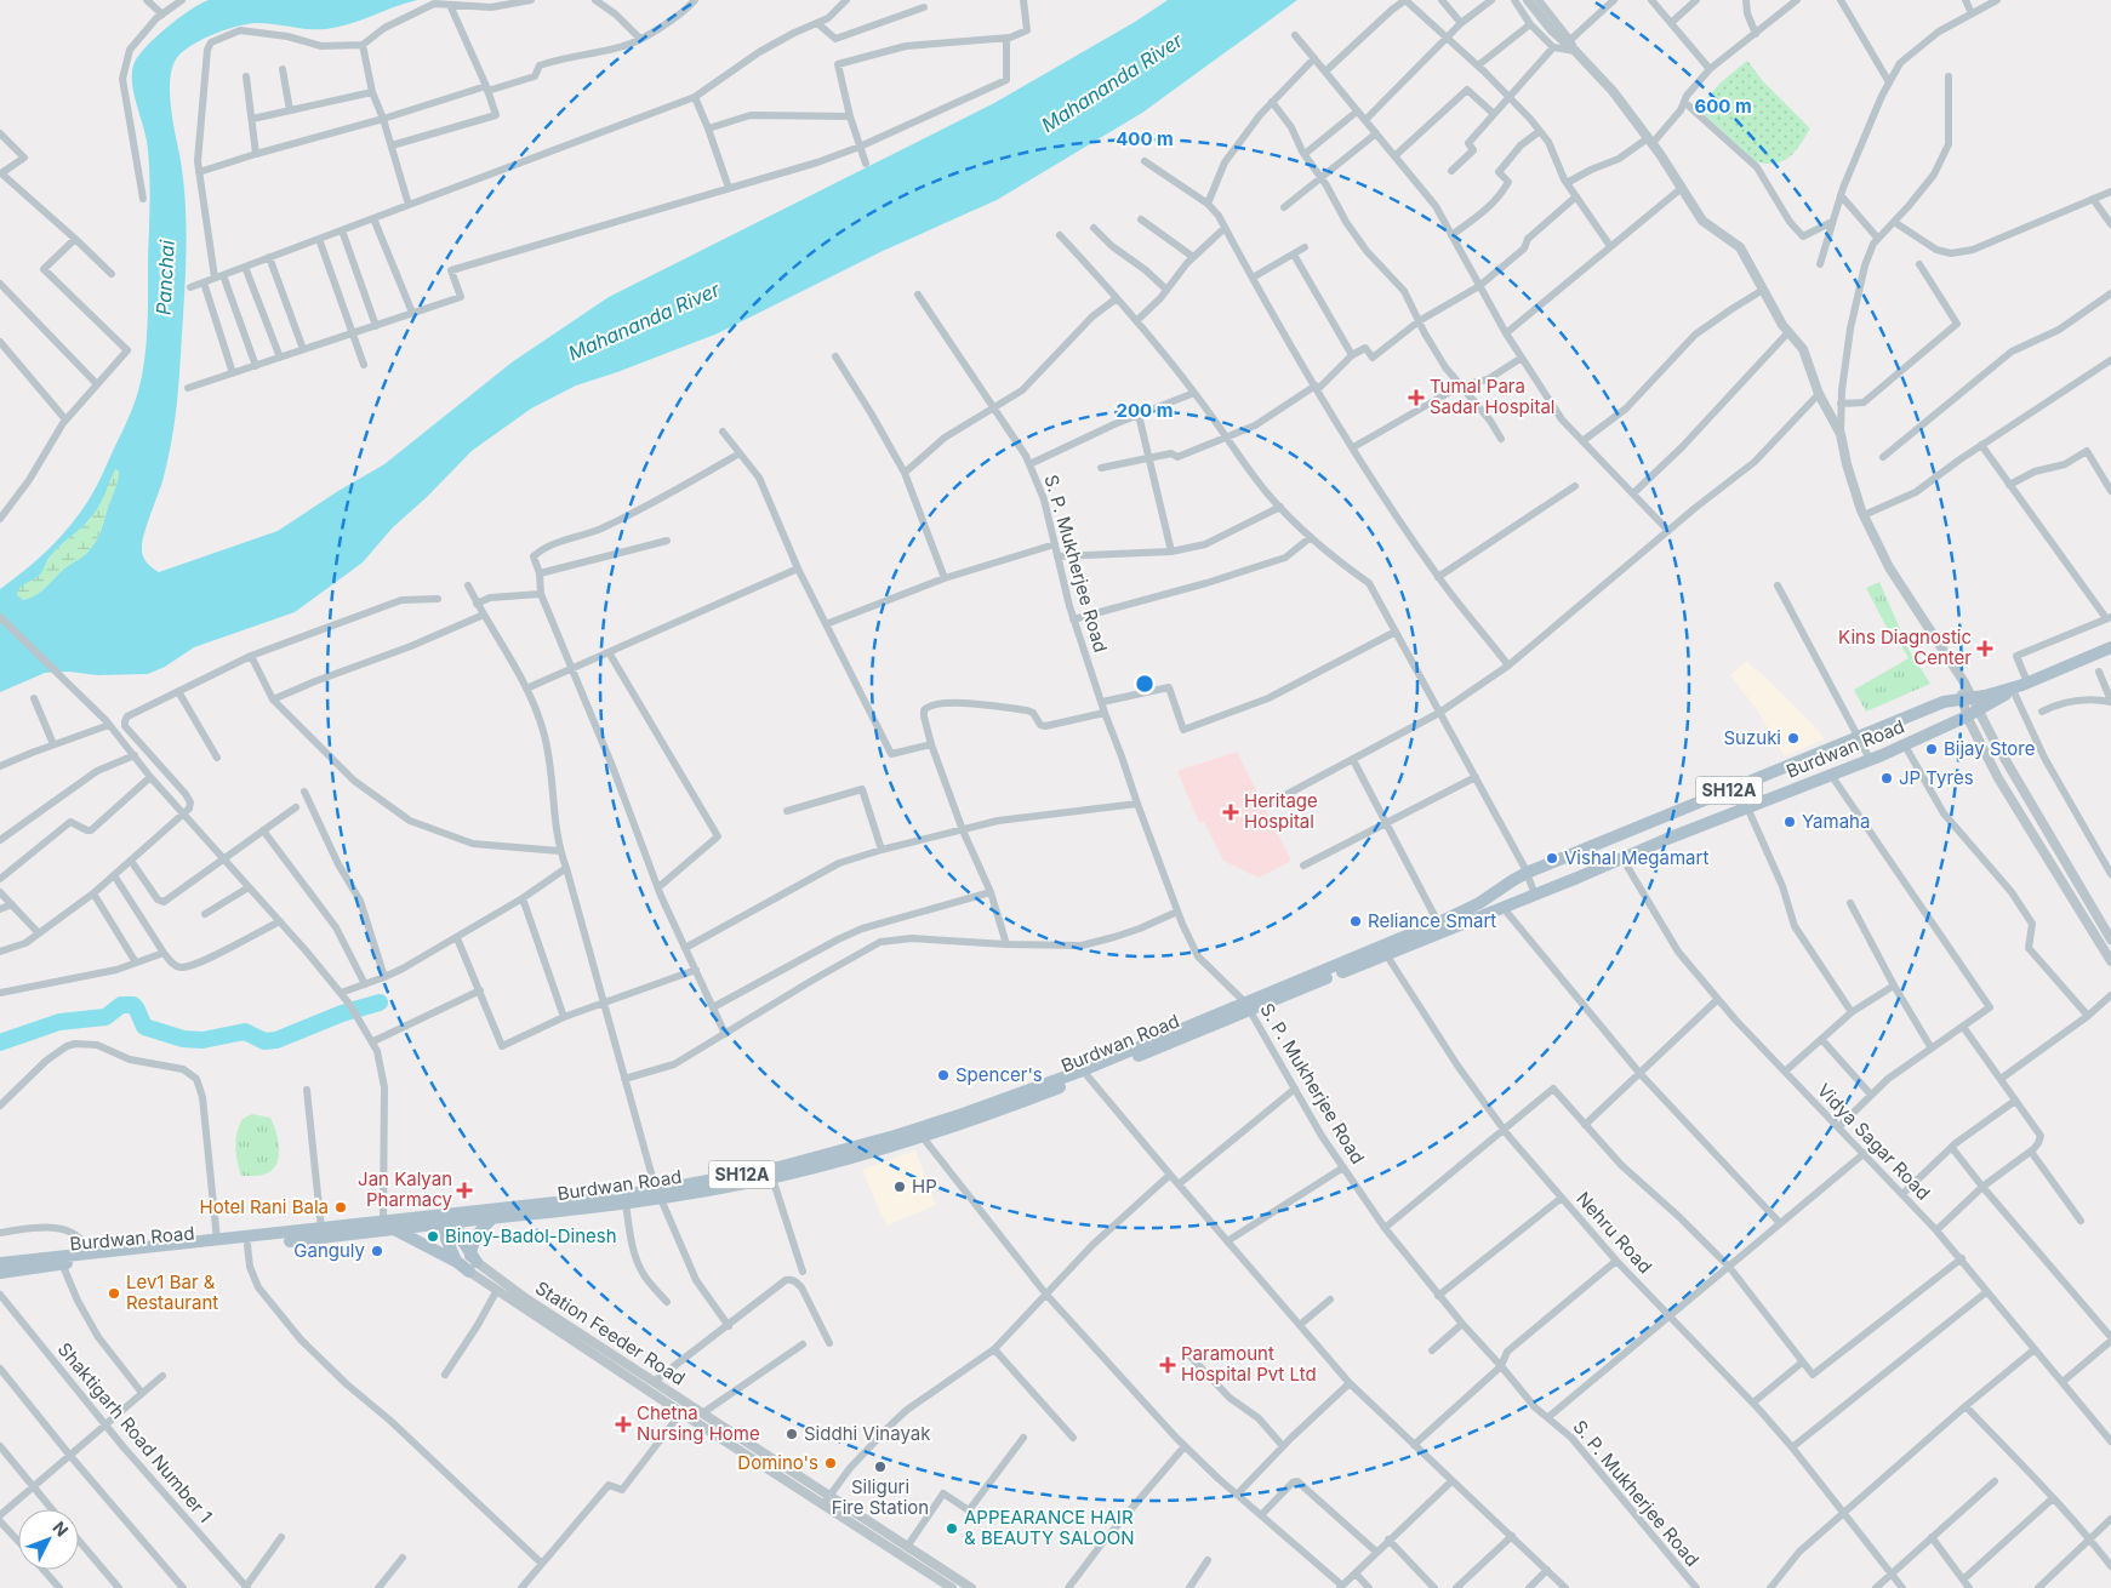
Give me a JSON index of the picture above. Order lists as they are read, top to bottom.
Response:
{
  "streets": {
    "main road": ["Burdwan Road", "SH12A"],
    "street": [
      "S. P. Mukherjee Road",
      "Vidya Sagar Road",
      "Nehru Road",
      "Station Feeder Road",
      "Shaktigarh Road Number 1"
    ]
  },
  "crossings": [
    ["S. P. Mukherjee Road", "Burdwan Road"],
    ["Burdwan Road", "Vidya Sagar Road"],
    ["Burdwan Road", "Nehru Road"]
  ],
  "water": ["Mahananda River", "Panchai"],
  "places": {
    "health": [
      "Tumal Para Sadar Hospital",
      "Kins Diagnostic Center",
      "Heritage Hospital",
      "Jan Kalyan Pharmacy",
      "Paramount Hospital Pvt Ltd",
      "Chetna Nursing Home"
    ],
    "other": [
      "Suzuki",
      "Bijay Store",
      "JP Tyres",
      "Yamaha",
      "Vishal Megamart",
      "Reliance Smart",
      "Spencer's",
      "HP",
      "Hotel Rani Bala",
      "Binoy-Badol-Dinesh",
      "Ganguly",
      "Lev1 Bar & Restaurant",
      "Siddhi Vinayak",
      "Domino's",
      "Siliguri Fire Station",
      "APPEARANCE HAIR & BEAUTY SALOON"
    ]
  },
  "north": "top right",
  "rings": ["600 m", "400 m", "200 m"]
}
